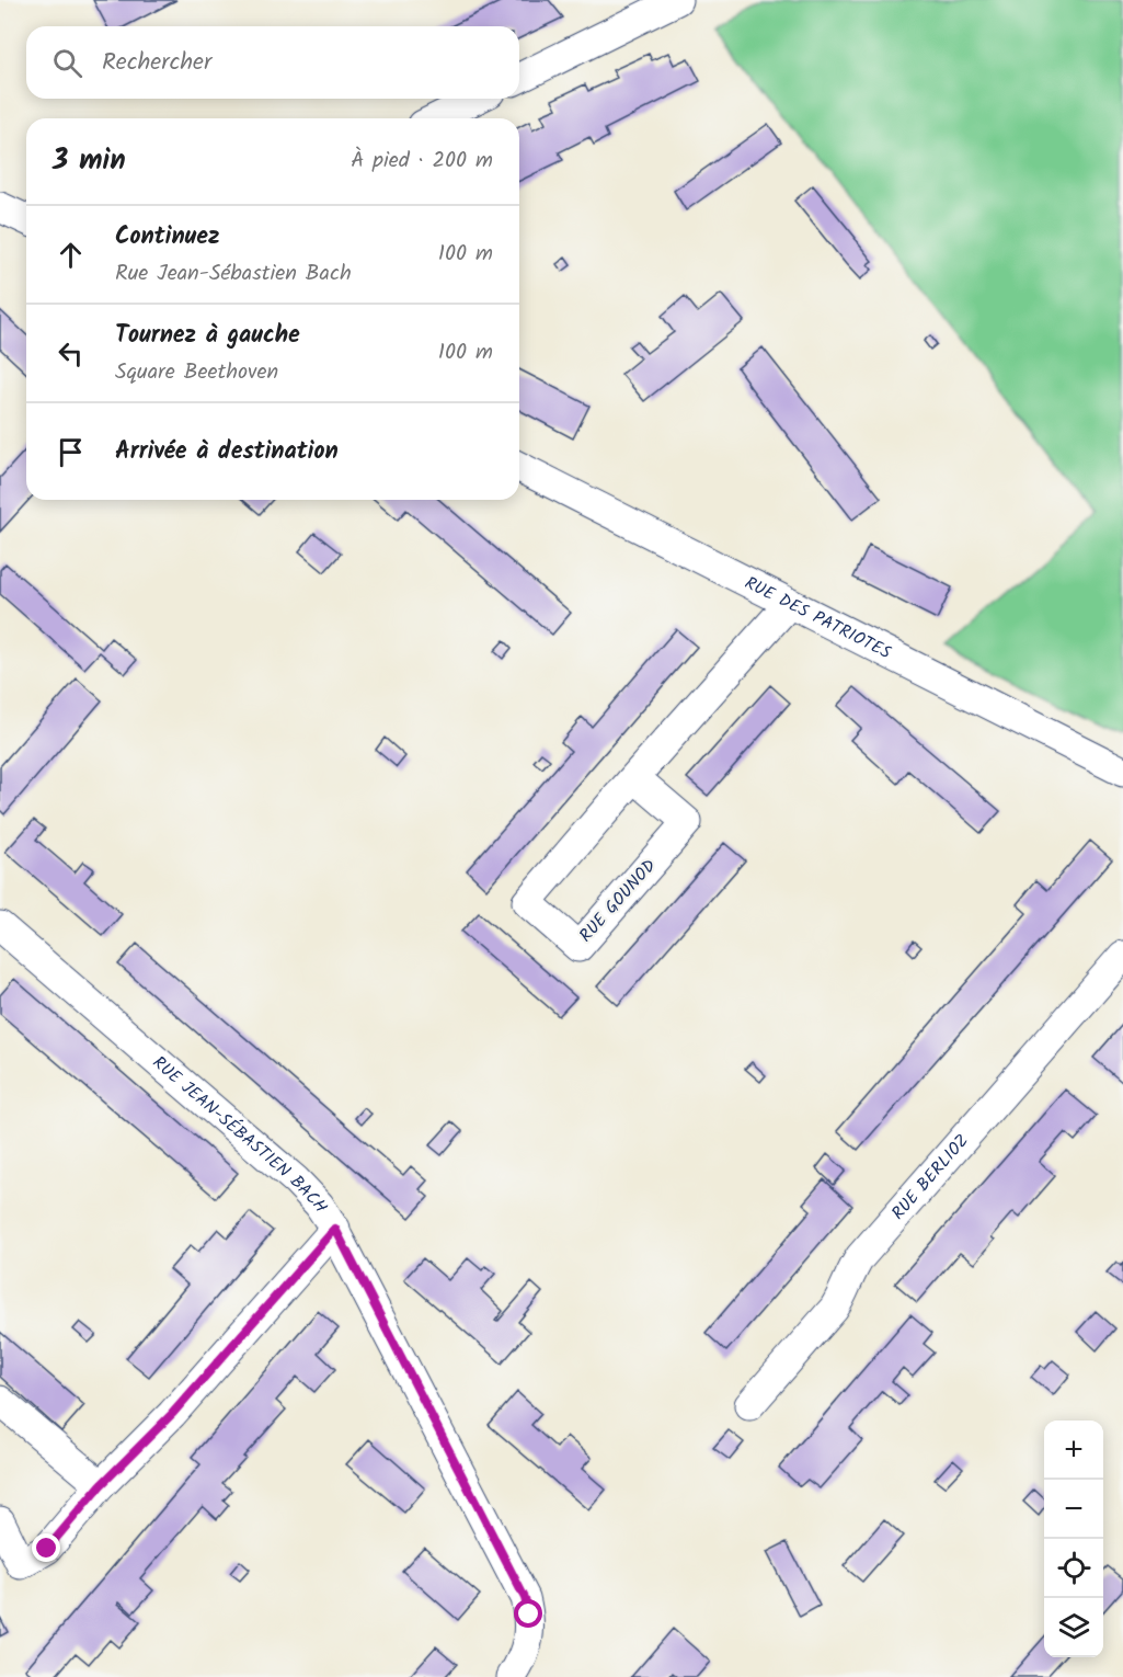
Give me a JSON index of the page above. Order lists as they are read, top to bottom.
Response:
{
  "streets": {
    "street": [
      "RUE DES PATRIOTES",
      "RUE GOUNOD",
      "RUE JEAN-SÉBASTIEN BACH",
      "RUE BERLIOZ"
    ]
  },
  "crossings": [
    ["RUE DES PATRIOTES", "RUE GOUNOD"]
  ],
  "page": {
    "search": "Rechercher",
    "heading": ["3 min", "À pied · 200 m"],
    "list": [
      ["Continuez", "Rue Jean-Sébastien Bach", "100 m"],
      ["Tournez à gauche", "Square Beethoven", "100 m"],
      "Arrivée à destination"
    ],
    "map_buttons": ["+", "−"]
  }
}
